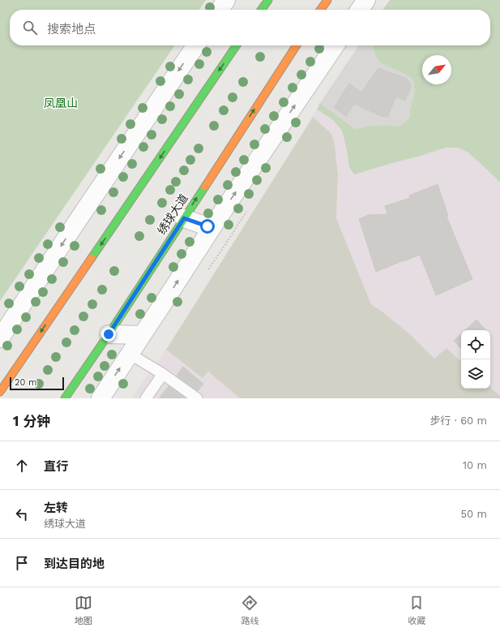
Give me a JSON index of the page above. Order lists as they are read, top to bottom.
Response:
{
  "streets": {
    "main road": ["绣球大道"]
  },
  "parks": ["凤凰山"],
  "scale_bar": "20 m",
  "north": "top right",
  "page": {
    "search": "搜索地点",
    "scale": "20 m",
    "heading": ["1 分钟", "步行 · 60 m"],
    "list": [
      ["直行", "10 m"],
      ["左转", "绣球大道", "50 m"],
      "到达目的地"
    ],
    "nav": ["地图", "路线", "收藏"]
  }
}
